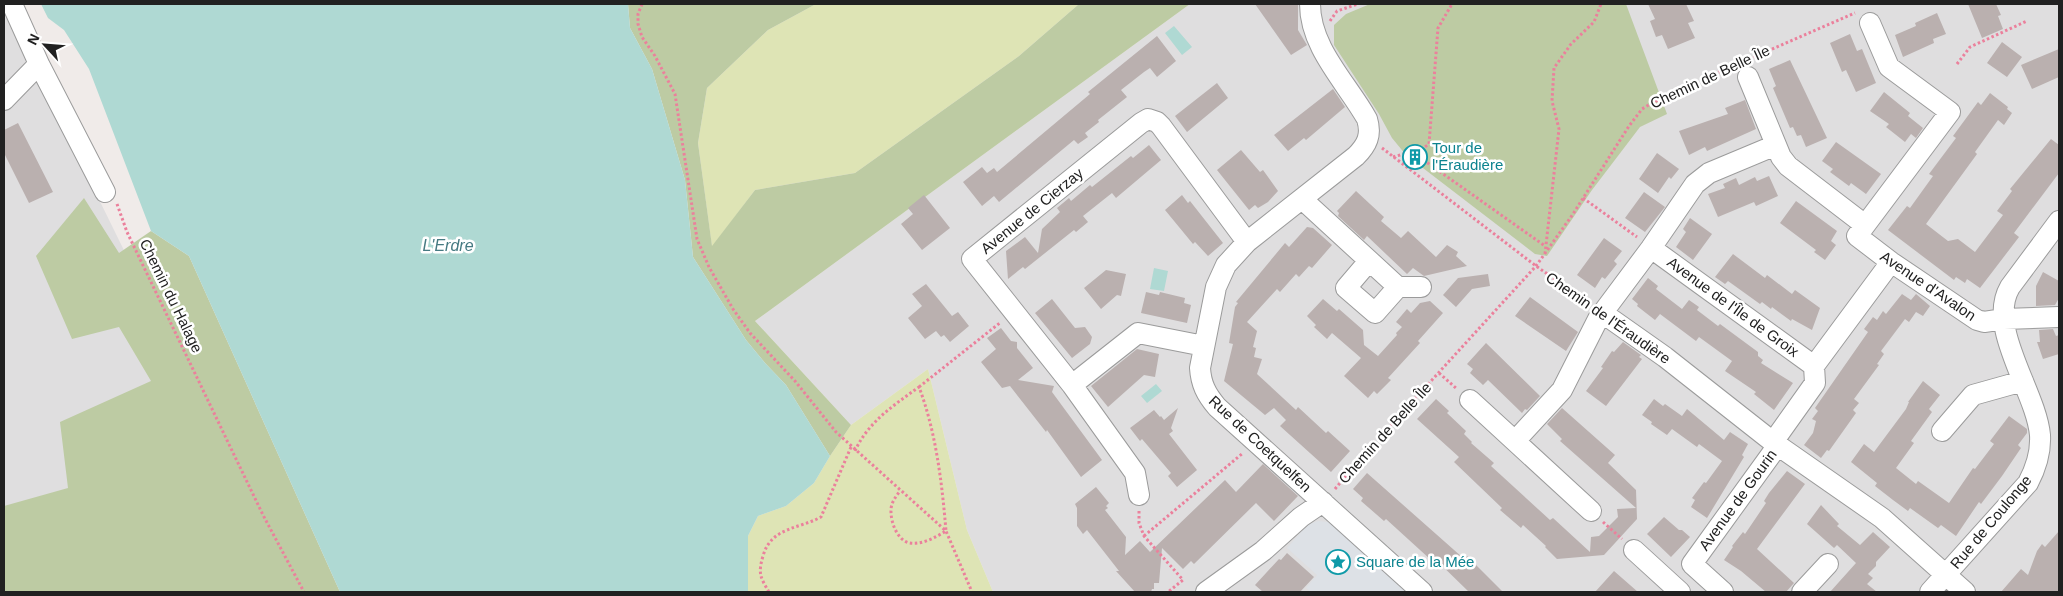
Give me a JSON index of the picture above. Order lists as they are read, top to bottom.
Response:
{
  "streets": {
    "street": [
      "Avenue de Cierzay",
      "Avenue d'Avalon",
      "Avenue de l'Île de Groix",
      "Chemin de l'Éraudière",
      "Rue de Coetquelfen",
      "Avenue de Gourin",
      "Rue de Coulonge"
    ],
    "path": ["Chemin de Belle Île", "Chemin du Halage"]
  },
  "crossings": [
    ["Chemin de Belle Île", "Chemin de l'Éraudière"],
    ["Chemin de Belle Île", "Rue de Coetquelfen"],
    ["Avenue de Cierzay", "Rue de Coetquelfen"],
    ["Avenue d'Avalon", "Avenue de Gourin"],
    ["Avenue d'Avalon", "Rue de Coulonge"],
    ["Avenue de l'Île de Groix", "Avenue de Gourin"],
    ["Chemin de l'Éraudière", "Rue de Coetquelfen"],
    ["Chemin de l'Éraudière", "Avenue de Gourin"],
    ["Chemin de l'Éraudière", "Rue de Coulonge"]
  ],
  "water": ["L'Erdre"],
  "places": {
    "building": ["Tour de l'Éraudière"],
    "place": ["Square de la Mée"]
  },
  "north": "top left"
}
